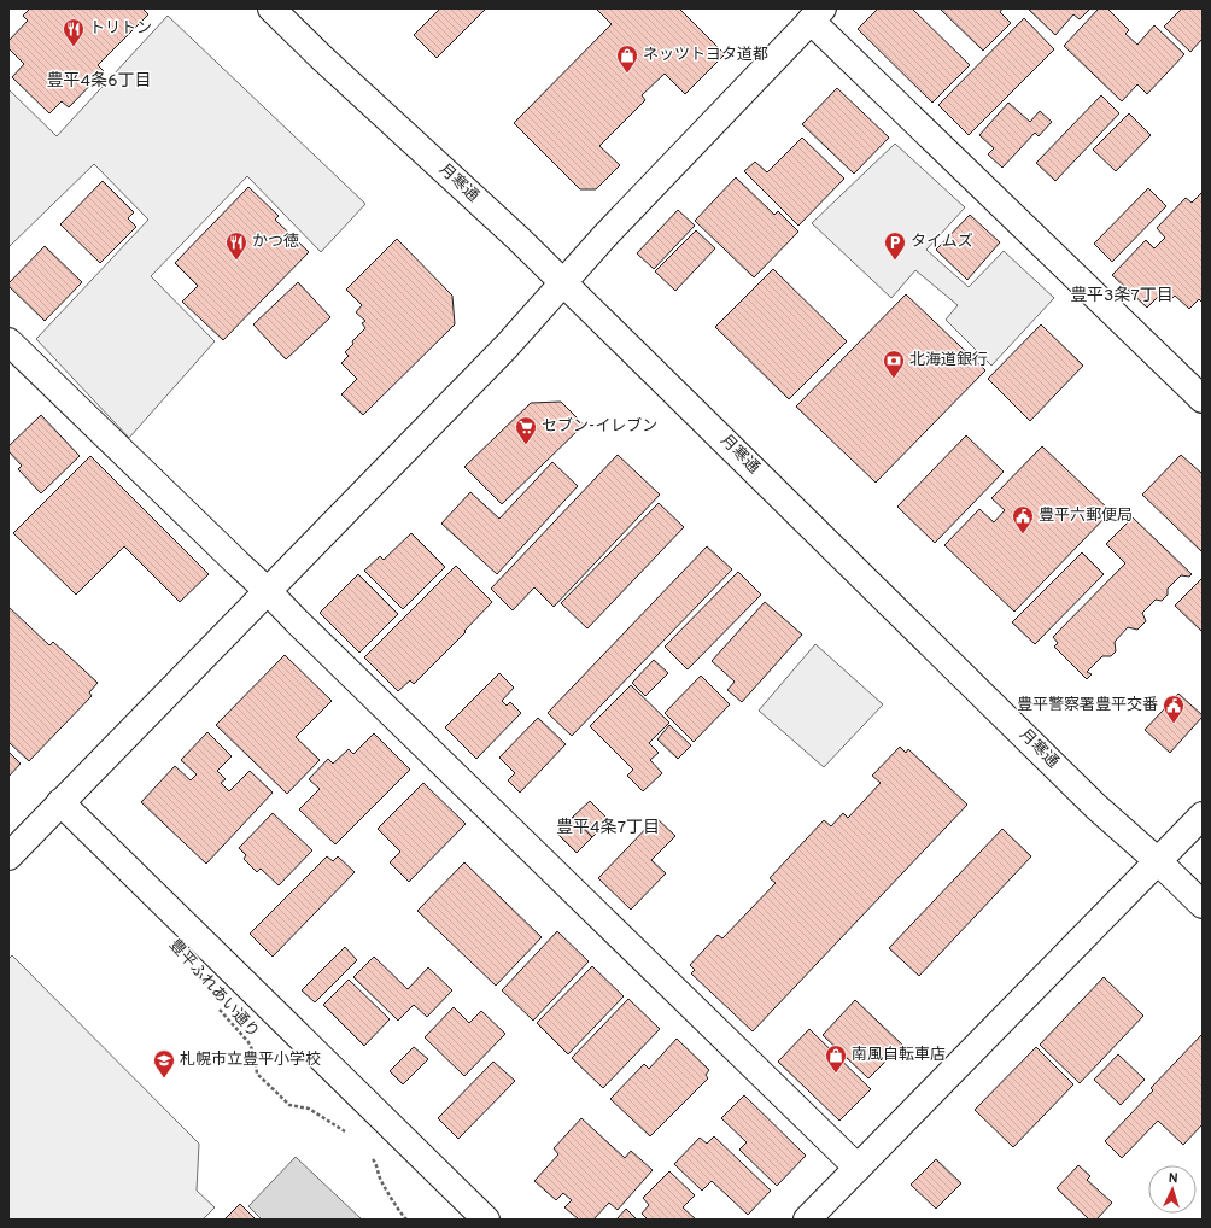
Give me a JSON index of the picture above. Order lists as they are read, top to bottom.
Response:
{
  "streets": {
    "main road": ["月寒通"],
    "path": ["豊平ふれあい通り"]
  },
  "districts": ["豊平4条6丁目", "豊平3条7丁目", "豊平4条7丁目"],
  "places": {
    "restaurant": ["トリトン", "かつ徳"],
    "shop": ["ネッツトヨタ道都", "南風自転車店"],
    "parking": ["タイムズ"],
    "bank": ["北海道銀行"],
    "supermarket": ["セブン-イレブン"],
    "public building": ["豊平六郵便局", "豊平警察署豊平交番"],
    "school or university": ["札幌市立豊平小学校"]
  },
  "north": "top"
}
